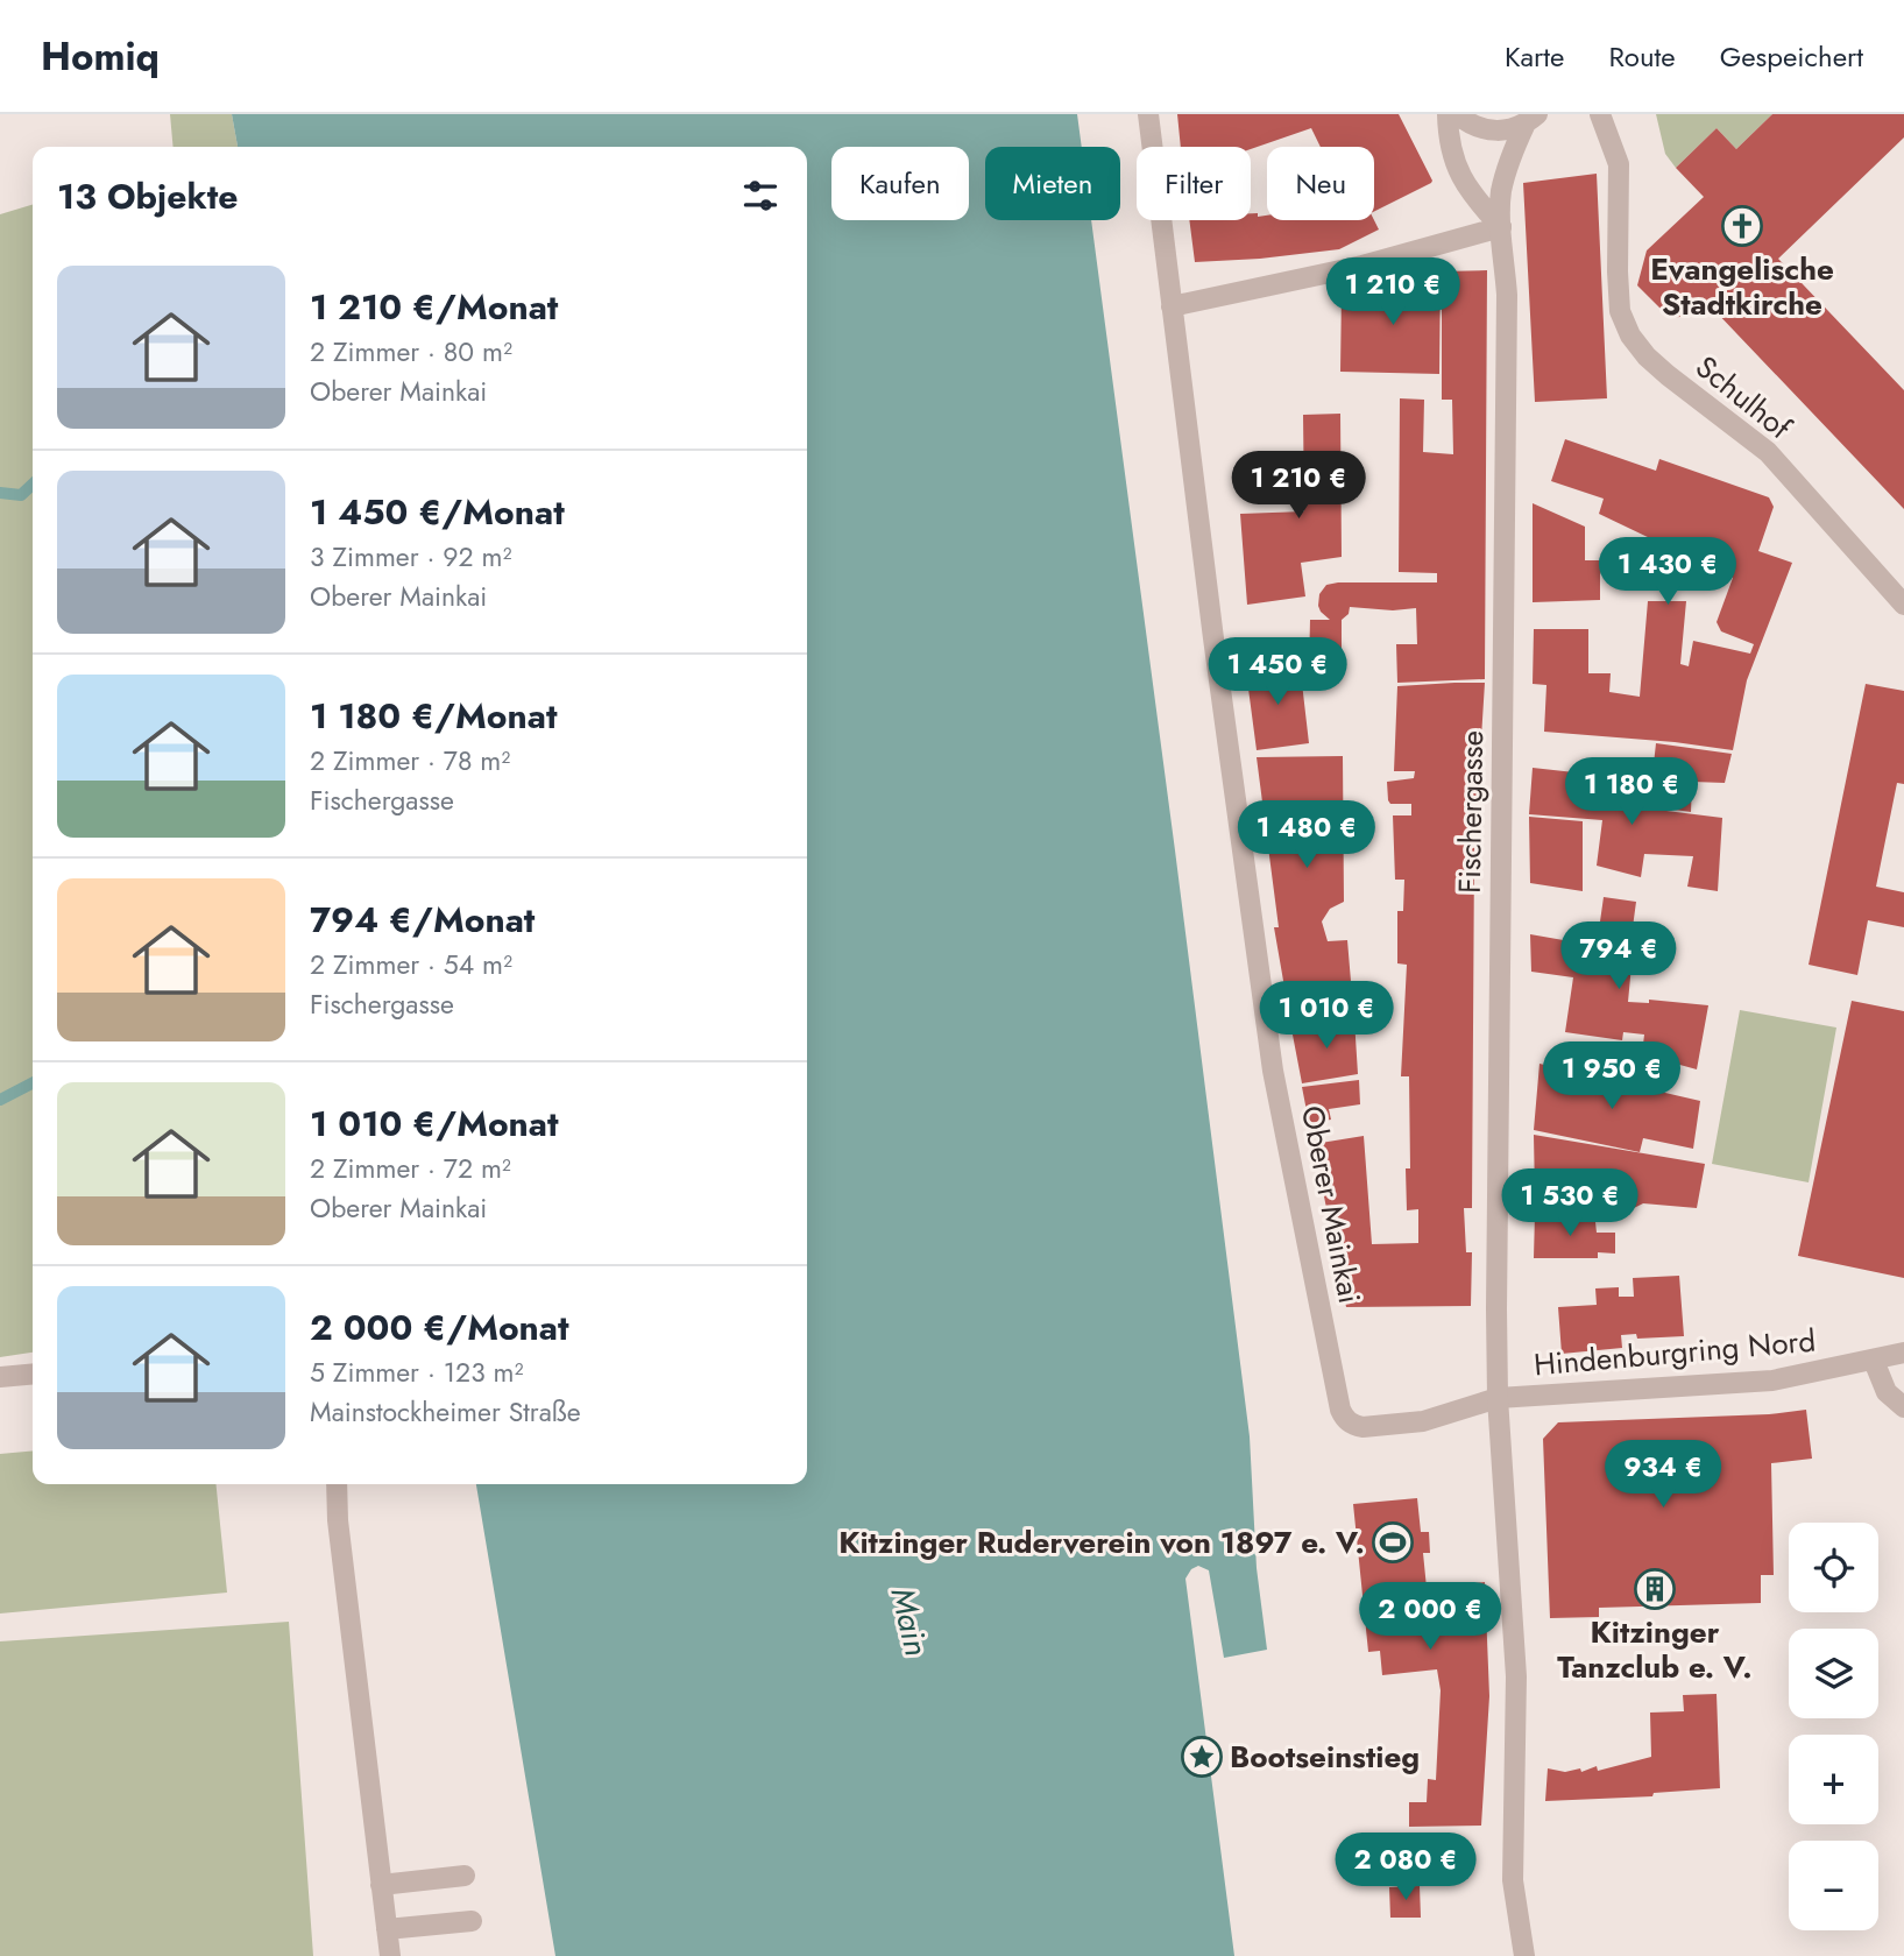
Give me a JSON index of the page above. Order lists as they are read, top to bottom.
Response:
{
  "streets": {
    "street": [
      "Schulhof",
      "Fischergasse",
      "Oberer Mainkai",
      "Hindenburgring Nord"
    ]
  },
  "crossings": [
    ["Fischergasse", "Oberer Mainkai"],
    ["Fischergasse", "Hindenburgring Nord"],
    ["Oberer Mainkai", "Hindenburgring Nord"]
  ],
  "water": ["Main"],
  "places": {
    "church": ["Evangelische Stadtkirche"],
    "sports": ["Kitzinger Ruderverein von 1897 e. V."],
    "building": ["Kitzinger Tanzclub e. V."],
    "place": ["Bootseinstieg"]
  },
  "page": {
    "header": "Homiq",
    "nav": ["Karte", "Route", "Gespeichert"],
    "chip": [
      "Kaufen",
      "Mieten",
      "Filter",
      "Neu"
    ],
    "heading": "13 Objekte",
    "list": [
      {
        "name": "1 210 €/Monat",
        "note": "2 Zimmer · 80 m² · Oberer Mainkai"
      },
      {
        "name": "1 450 €/Monat",
        "note": "3 Zimmer · 92 m² · Oberer Mainkai"
      },
      {
        "name": "1 180 €/Monat",
        "note": "2 Zimmer · 78 m² · Fischergasse"
      },
      {
        "name": "794 €/Monat",
        "note": "2 Zimmer · 54 m² · Fischergasse"
      },
      {
        "name": "1 010 €/Monat",
        "note": "2 Zimmer · 72 m² · Oberer Mainkai"
      },
      {
        "name": "2 000 €/Monat",
        "note": "5 Zimmer · 123 m² · Mainstockheimer Straße"
      }
    ],
    "price": [
      "1 210 €",
      "1 210 €",
      "1 430 €",
      "1 450 €",
      "1 180 €",
      "1 480 €",
      "794 €",
      "1 010 €",
      "1 950 €",
      "1 530 €",
      "934 €",
      "2 000 €",
      "2 080 €"
    ],
    "map_buttons": ["+", "−"]
  }
}
